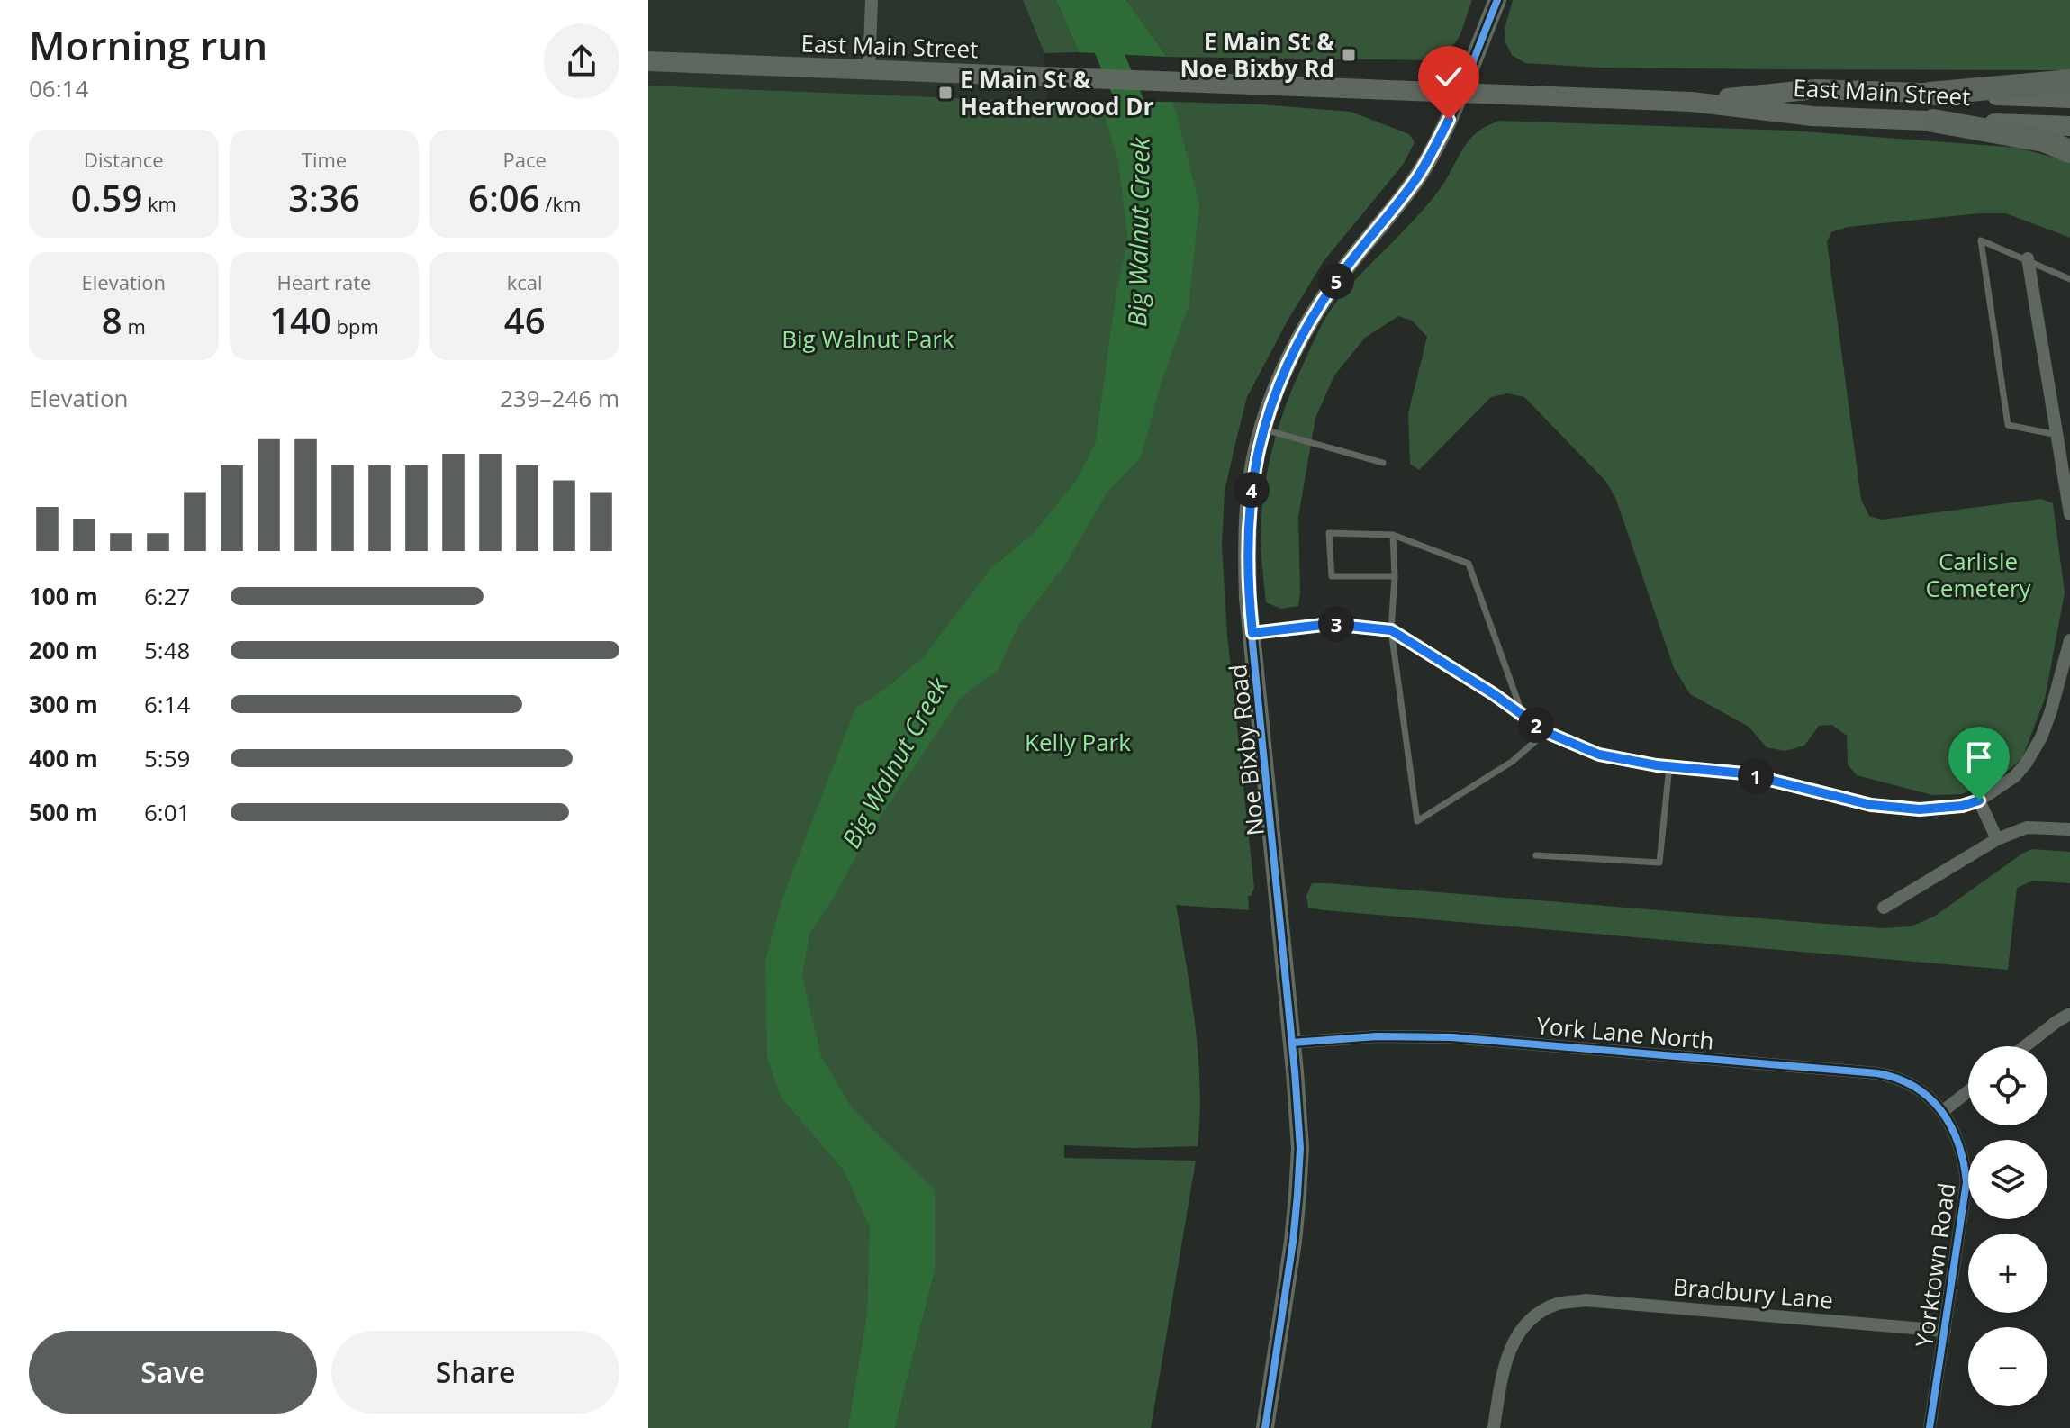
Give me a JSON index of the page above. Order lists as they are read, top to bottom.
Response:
{
  "streets": {
    "main road": ["East Main Street"],
    "street": [
      "Noe Bixby Road",
      "York Lane North",
      "Yorktown Road",
      "Bradbury Lane"
    ]
  },
  "crossings": [
    ["East Main Street", "Noe Bixby Road"],
    ["Noe Bixby Road", "York Lane North"],
    ["York Lane North", "Yorktown Road"],
    ["Yorktown Road", "Bradbury Lane"]
  ],
  "water": ["Big Walnut Creek"],
  "parks": ["Big Walnut Park", "Carlisle Cemetery", "Kelly Park"],
  "places": {
    "transit": ["E Main St & Noe Bixby Rd", "E Main St & Heatherwood Dr"]
  },
  "page": {
    "heading": ["Morning run", "06:14"],
    "stats": [
      ["Distance", "0.59 km"],
      ["Time", "3:36"],
      ["Pace", "6:06 /km"],
      ["Elevation", "8 m"],
      ["Heart rate", "140 bpm"],
      ["kcal", "46"]
    ],
    "pins": [
      "5",
      "4",
      "3",
      "2",
      "1"
    ],
    "chart": ["Elevation", "239–246 m"],
    "list": [
      {
        "name": "100 m",
        "note": "6:27"
      },
      {
        "name": "200 m",
        "note": "5:48"
      },
      {
        "name": "300 m",
        "note": "6:14"
      },
      {
        "name": "400 m",
        "note": "5:59"
      },
      {
        "name": "500 m",
        "note": "6:01"
      }
    ],
    "map_buttons": ["+", "−"],
    "buttons": ["Save", "Share"]
  }
}
